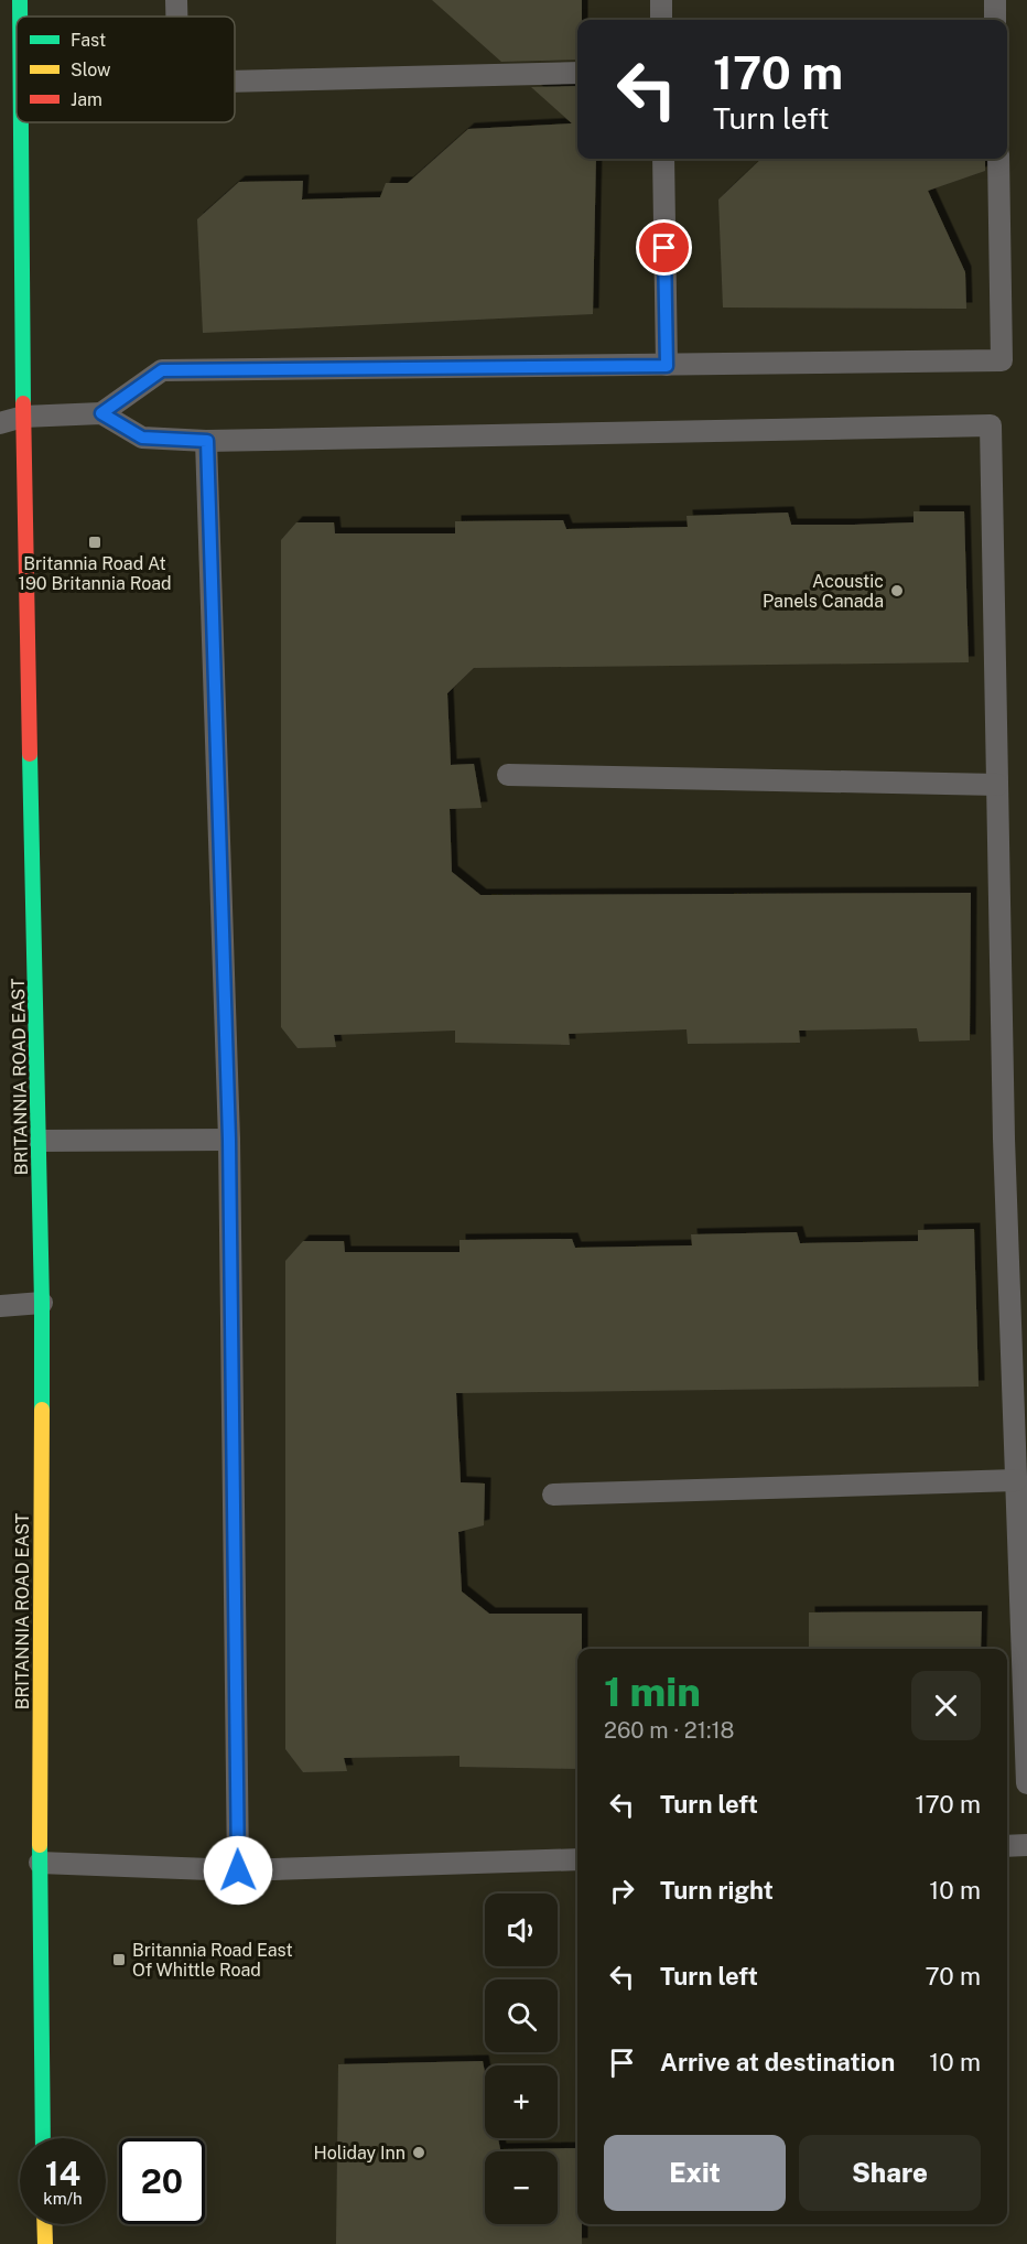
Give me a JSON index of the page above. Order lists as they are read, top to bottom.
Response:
{
  "streets": {
    "main road": ["BRITANNIA ROAD EAST"]
  },
  "places": {
    "transit": ["Britannia Road At 190 Britannia Road", "Britannia Road East Of Whittle Road"],
    "other": ["Acoustic Panels Canada", "Holiday Inn"]
  },
  "legend": ["Fast", "Slow", "Jam"],
  "page": {
    "turn": ["170 m", "Turn left"],
    "heading": ["1 min", "260 m · 21:18"],
    "list": [
      {
        "name": "Turn left",
        "value": "170 m"
      },
      {
        "name": "Turn right",
        "value": "10 m"
      },
      {
        "name": "Turn left",
        "value": "70 m"
      },
      {
        "name": "Arrive at destination",
        "value": "10 m"
      }
    ],
    "map_buttons": ["+", "−"],
    "buttons": ["Exit", "Share"],
    "speed": "14 km/h",
    "limit": "20"
  }
}
